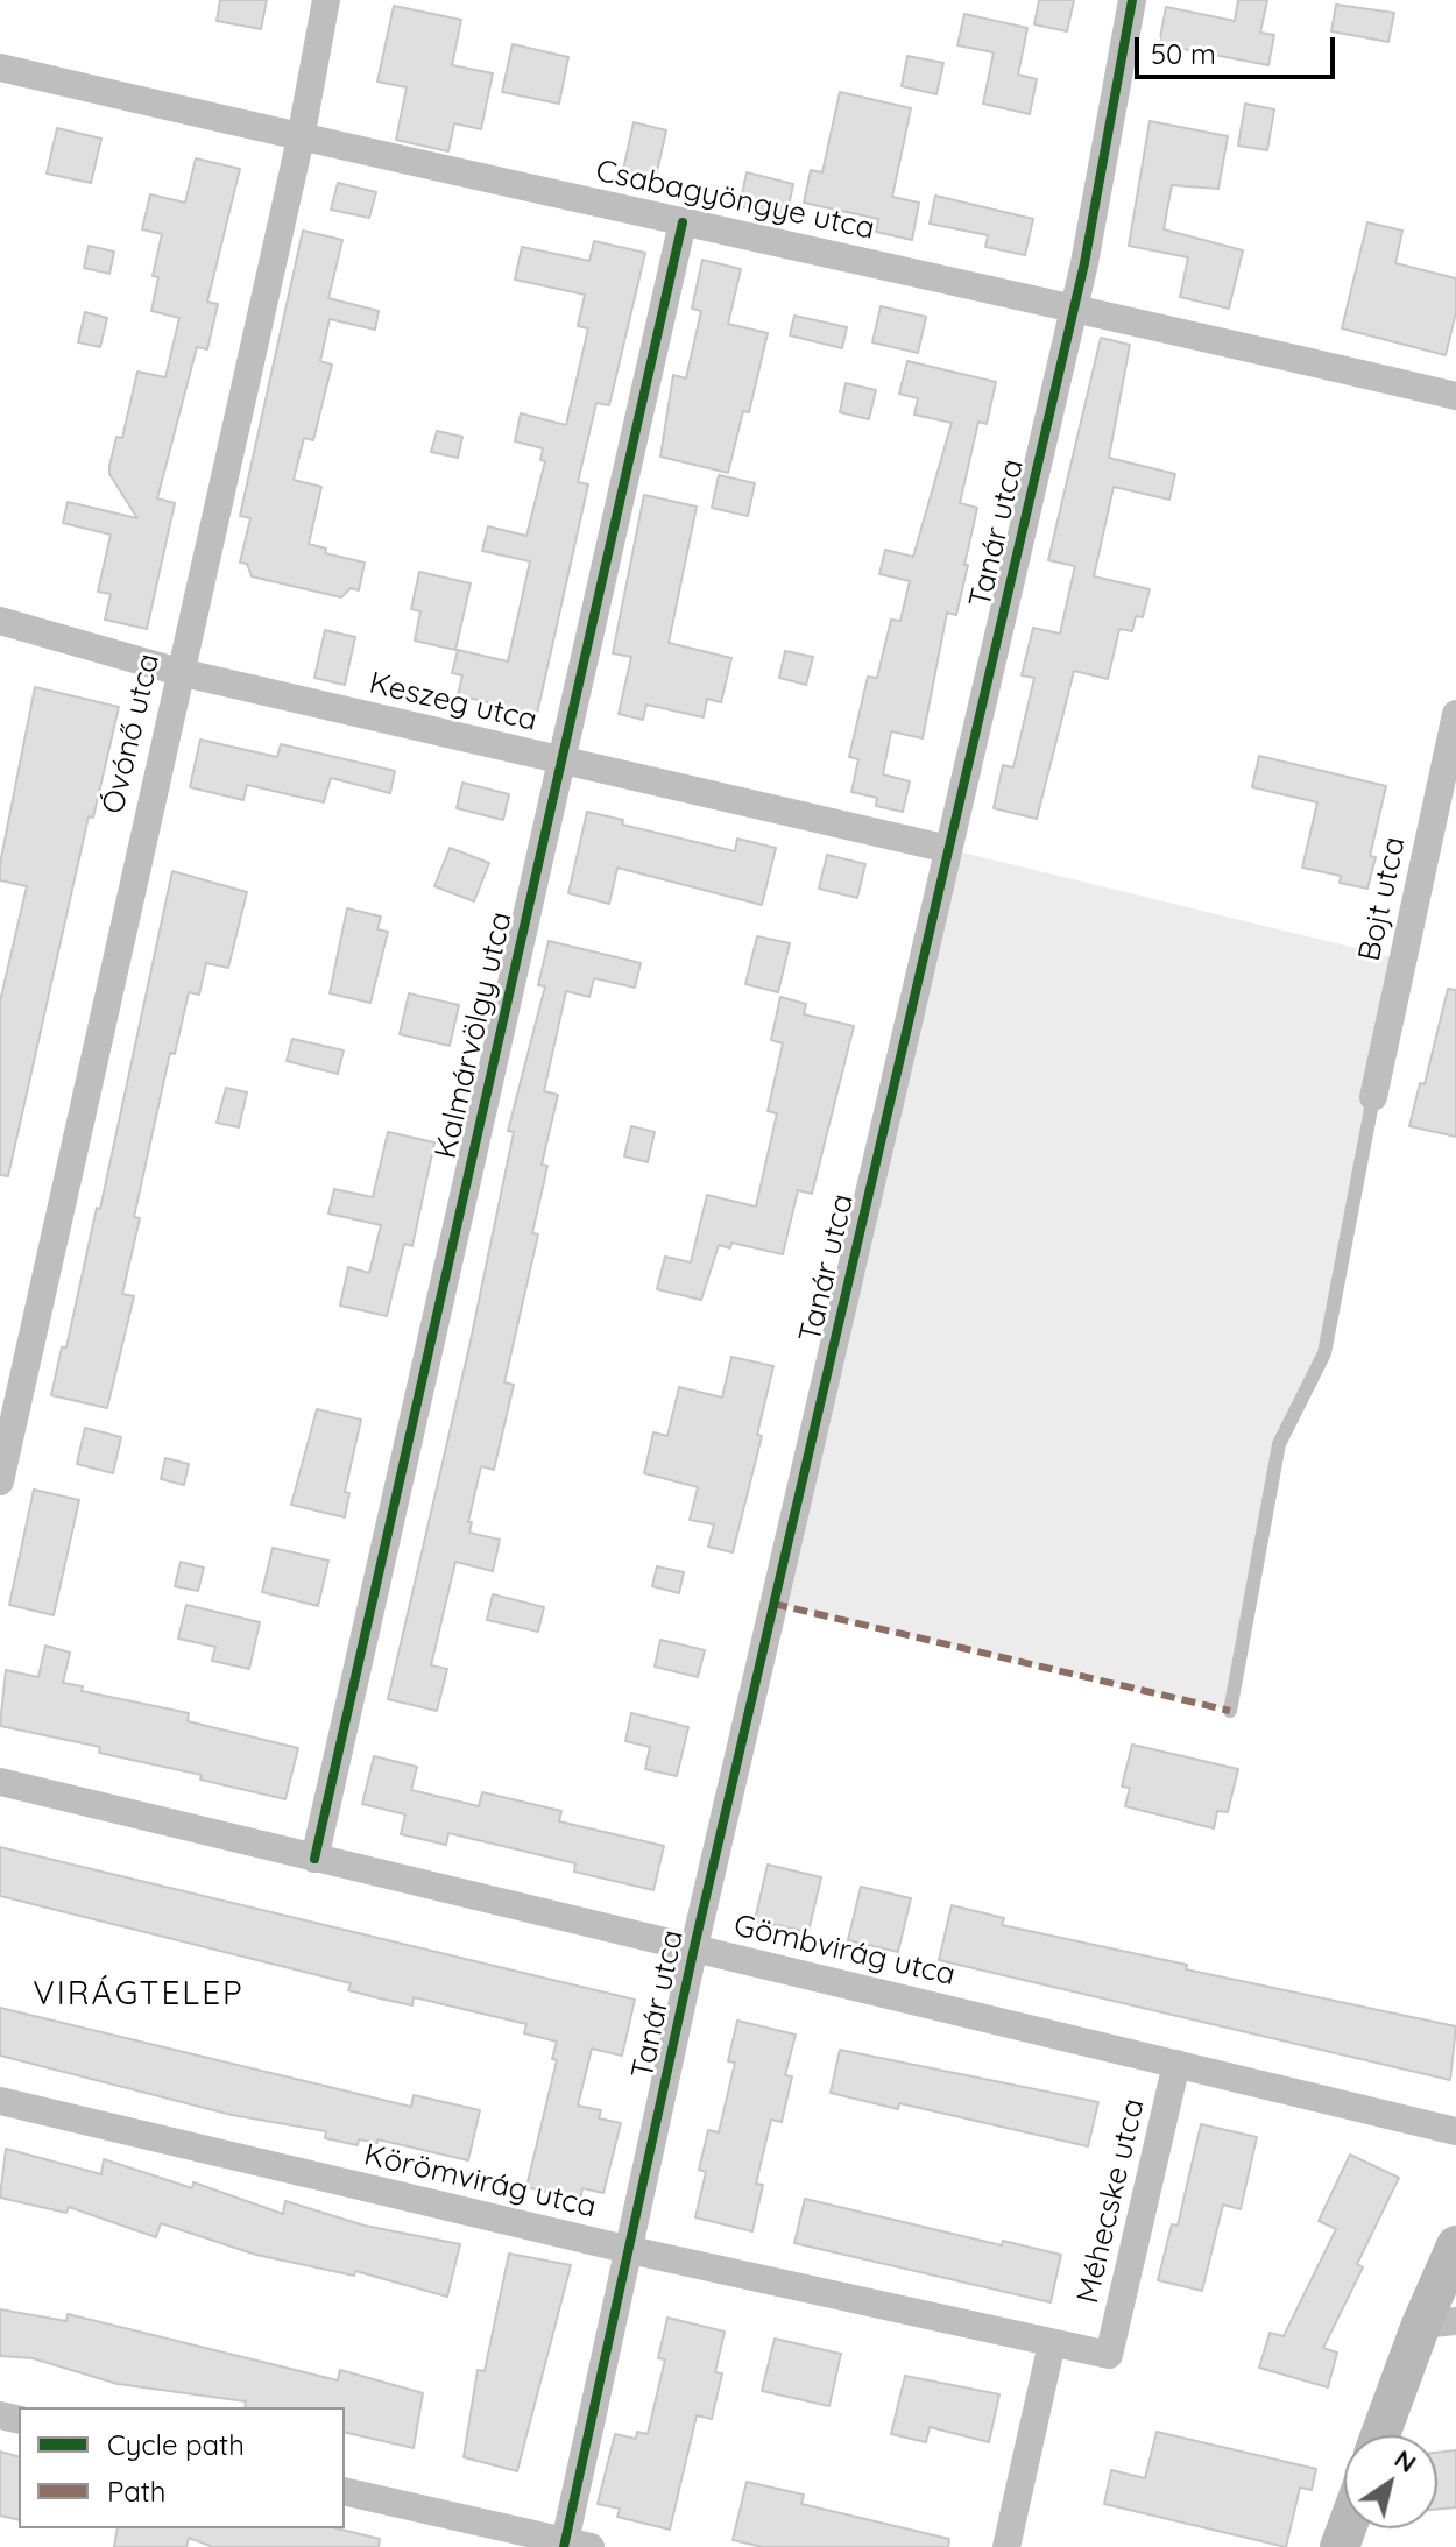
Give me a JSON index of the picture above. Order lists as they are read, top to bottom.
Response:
{
  "streets": {
    "street": [
      "Csabagyöngye utca",
      "Tanár utca",
      "Keszeg utca",
      "Óvónő utca",
      "Bojt utca",
      "Kalmárvölgy utca",
      "Gömbvirág utca",
      "Körömvirág utca",
      "Méhecske utca"
    ]
  },
  "crossings": [
    ["Csabagyöngye utca", "Tanár utca"],
    ["Csabagyöngye utca", "Óvónő utca"],
    ["Csabagyöngye utca", "Kalmárvölgy utca"],
    ["Tanár utca", "Keszeg utca"],
    ["Tanár utca", "Gömbvirág utca"],
    ["Tanár utca", "Körömvirág utca"],
    ["Keszeg utca", "Óvónő utca"],
    ["Keszeg utca", "Kalmárvölgy utca"],
    ["Kalmárvölgy utca", "Gömbvirág utca"],
    ["Gömbvirág utca", "Méhecske utca"],
    ["Körömvirág utca", "Méhecske utca"]
  ],
  "districts": ["VIRÁGTELEP"],
  "legend": ["Cycle path", "Path"],
  "scale_bar": "50 m",
  "north": "top right"
}
